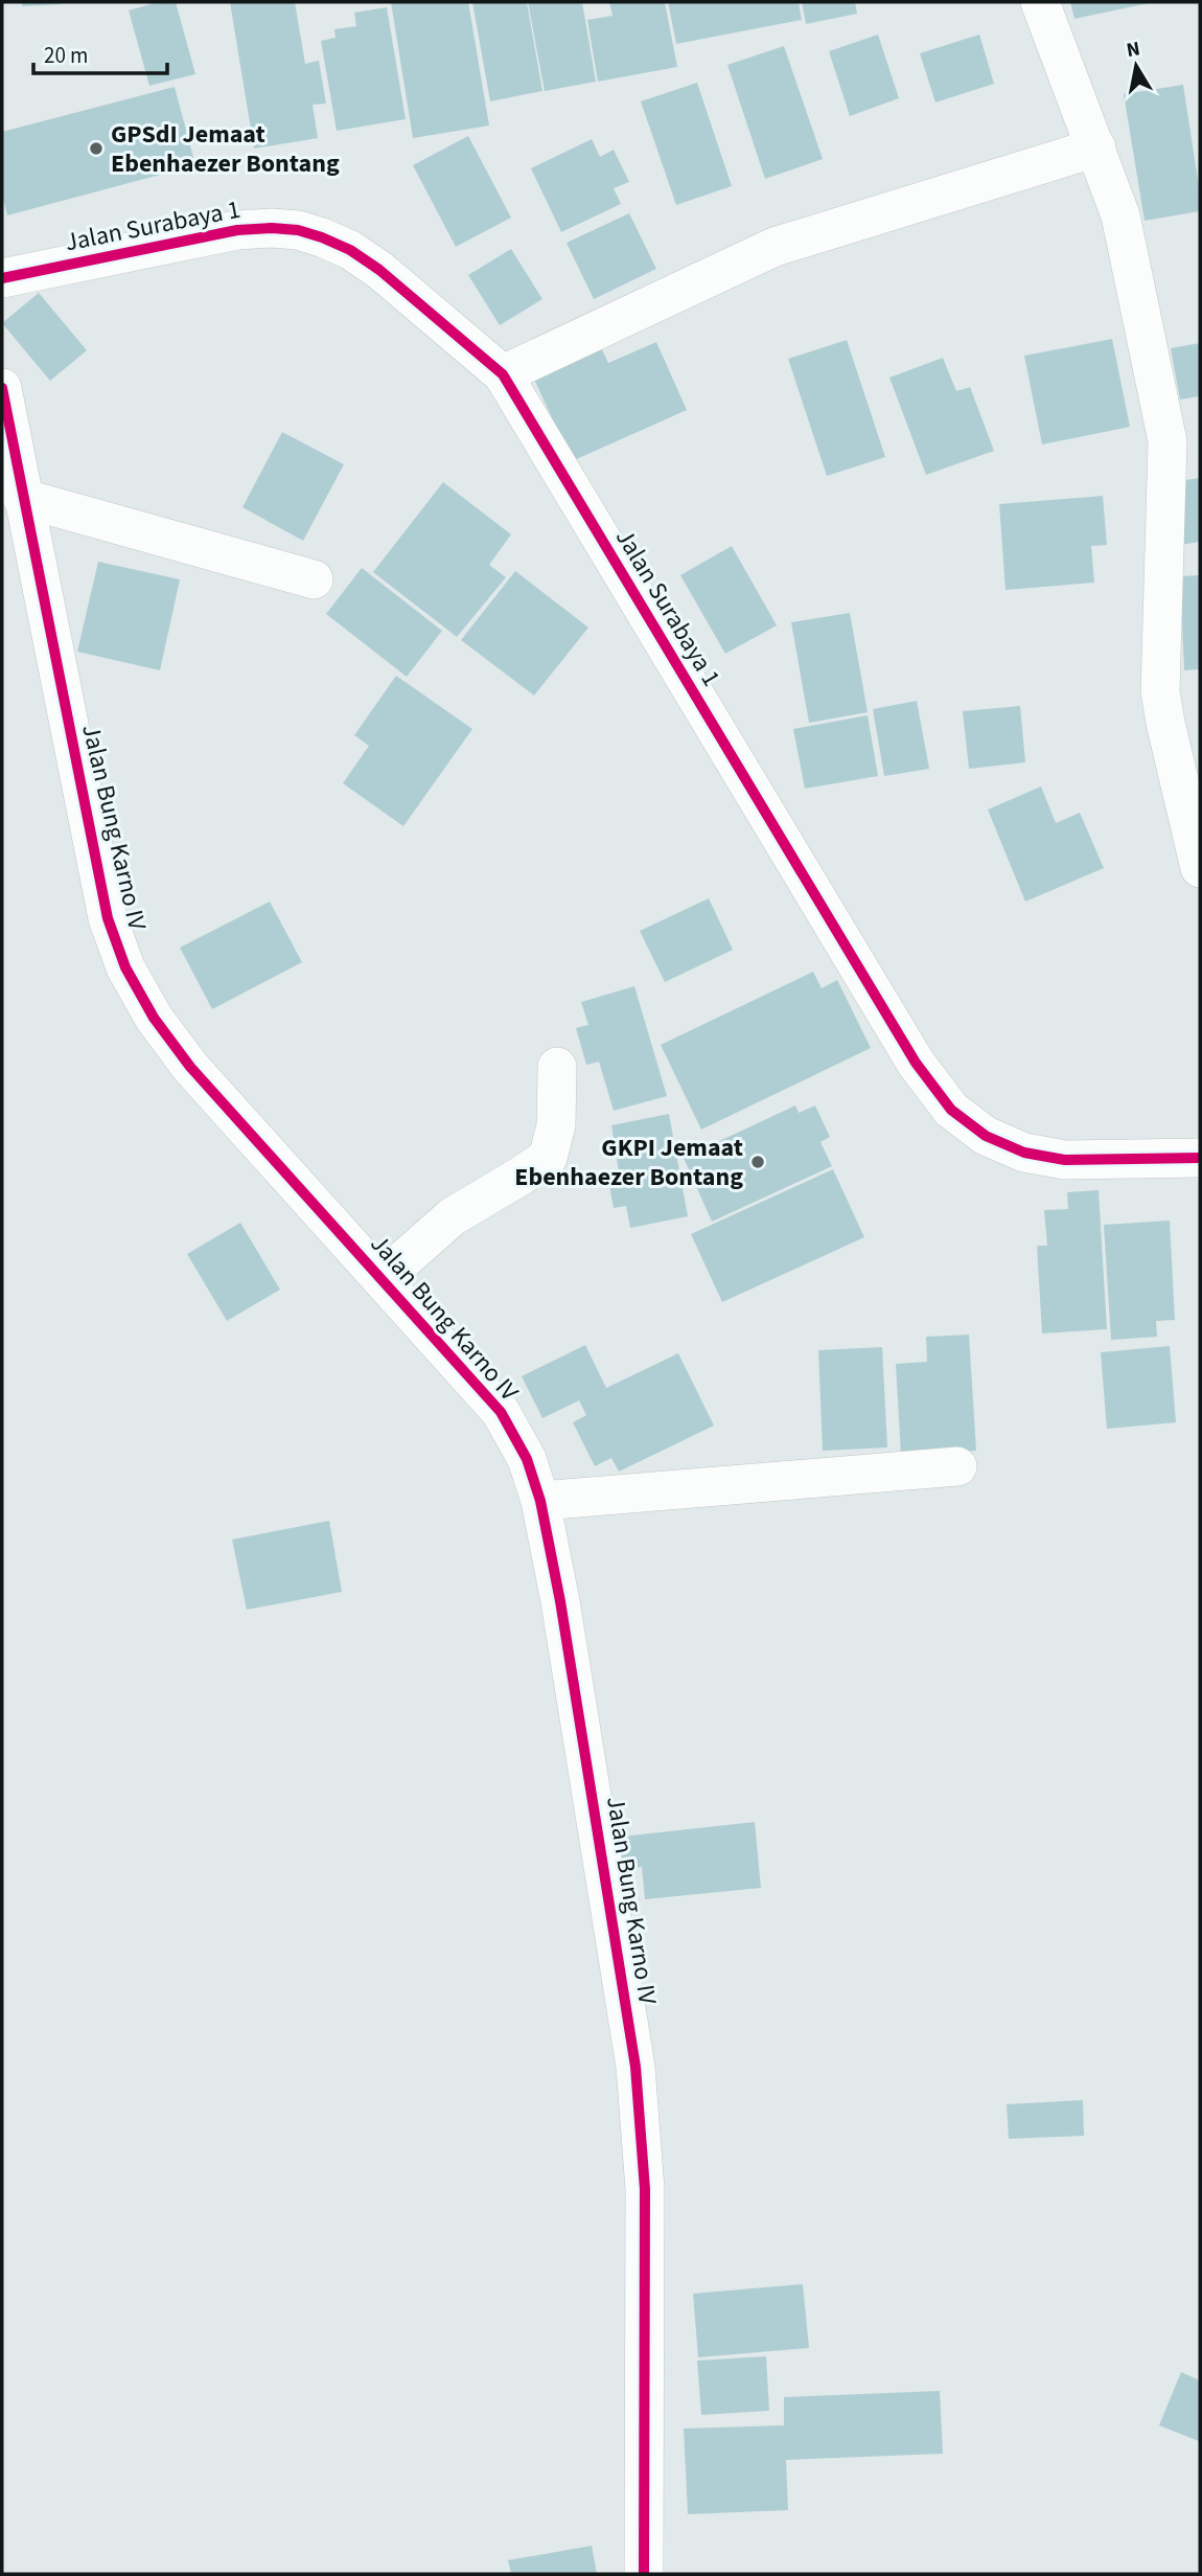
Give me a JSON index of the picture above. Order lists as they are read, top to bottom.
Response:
{
  "streets": {
    "street": ["Jalan Surabaya 1", "Jalan Bung Karno IV"]
  },
  "places": ["GPSdI Jemaat Ebenhaezer Bontang", "GKPI Jemaat Ebenhaezer Bontang"],
  "scale_bar": "20 m",
  "north": "top"
}
